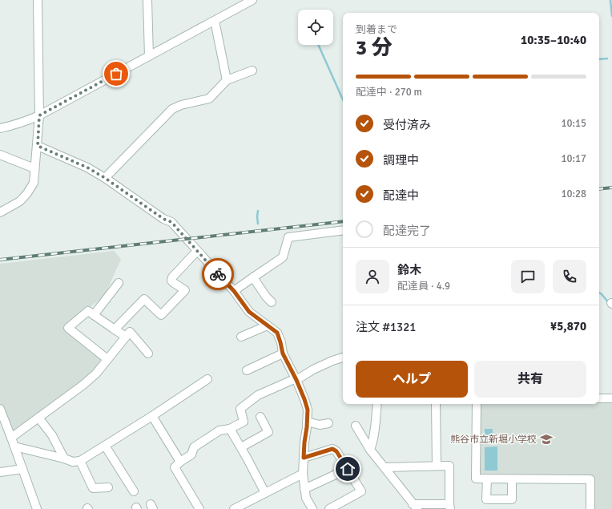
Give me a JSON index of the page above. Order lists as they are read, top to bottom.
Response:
{
  "places": {
    "school or university": ["熊谷市立新堀小学校"]
  },
  "page": {
    "heading": ["3 分", "到着まで", "10:35–10:40"],
    "panel": [
      "鈴木",
      "配達員 · 4.9",
      "注文 #1321",
      "¥5,870"
    ],
    "bar": "配達中 · 270 m",
    "list": [
      ["受付済み", "10:15"],
      ["調理中", "10:17"],
      ["配達中", "10:28"],
      "配達完了"
    ],
    "buttons": ["ヘルプ", "共有"]
  }
}
